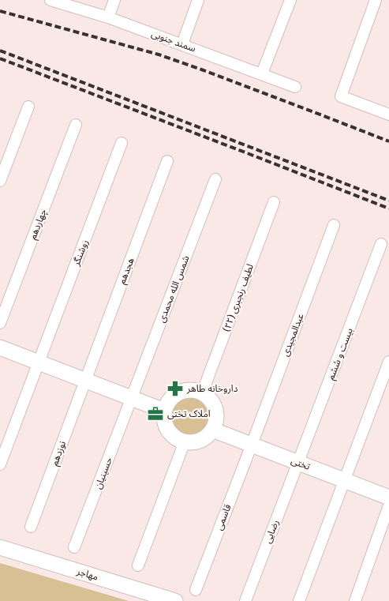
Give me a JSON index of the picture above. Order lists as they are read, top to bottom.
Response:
{
  "streets": {
    "main road": ["تختی", "مهاجر"],
    "street": [
      "سمند جنوبی",
      "چهاردهم",
      "روشنگر",
      "هجدهم",
      "شمس الله محمدی",
      "لطیف رنجبری (۲۲)",
      "عبدالمجیدی",
      "بیست و ششم",
      "نوزدهم",
      "حسینیان",
      "قاسمی",
      "رضایی"
    ]
  },
  "crossings": [
    ["هجدهم", "نوزدهم"],
    ["شمس الله محمدی", "حسینیان"],
    ["لطیف رنجبری (۲۲)", "تختی"],
    ["عبدالمجیدی", "تختی"],
    ["عبدالمجیدی", "قاسمی"],
    ["بیست و ششم", "تختی"],
    ["بیست و ششم", "رضایی"],
    ["تختی", "قاسمی"],
    ["تختی", "رضایی"]
  ],
  "places": {
    "pharmacy": ["داروخانه طاهر"],
    "office": ["املاک تختی"]
  }
}
